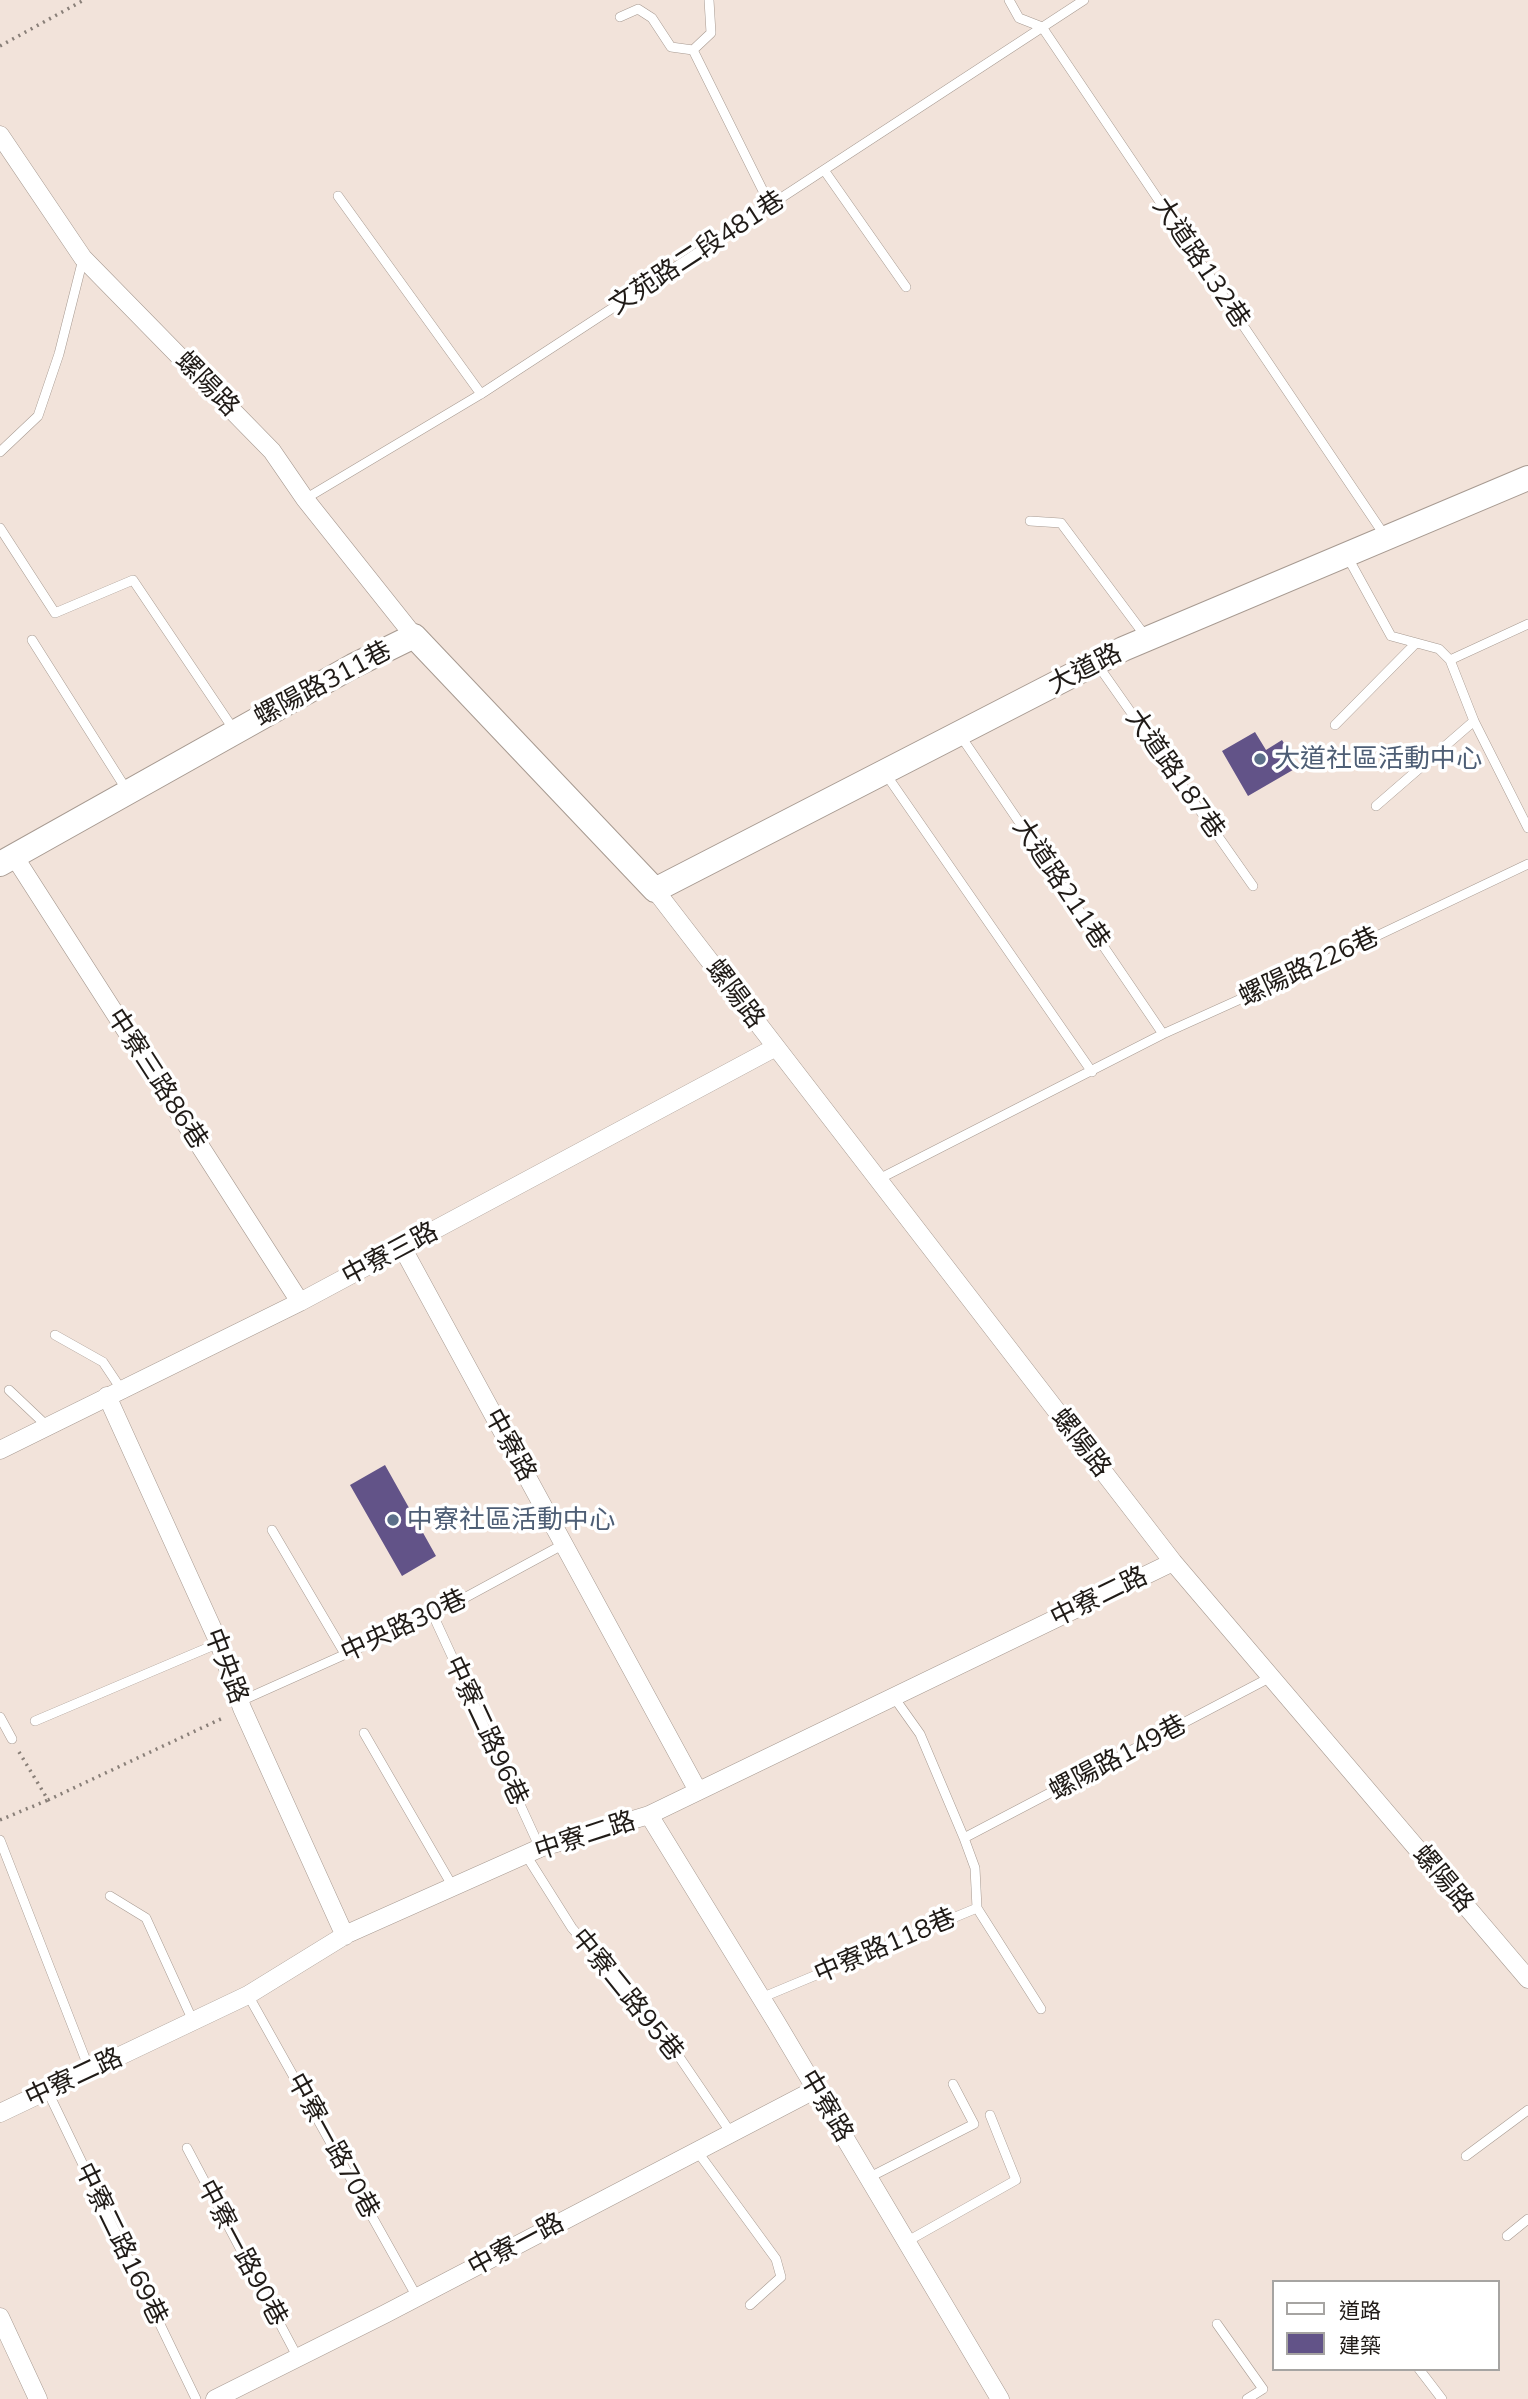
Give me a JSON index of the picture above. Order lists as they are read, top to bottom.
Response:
{
  "streets": {
    "street": [
      "螺陽路",
      "大道路",
      "螺陽路311巷",
      "中寮三路86巷",
      "中寮三路",
      "中寮路",
      "中寮二路",
      "中央路",
      "中寮一路"
    ],
    "lane": [
      "文苑路二段481巷",
      "大道路132巷",
      "大道路187巷",
      "大道路211巷",
      "螺陽路226巷",
      "中央路30巷",
      "中寮二路96巷",
      "螺陽路149巷",
      "中寮路118巷",
      "中寮二路95巷",
      "中寮一路70巷",
      "中寮二路169巷",
      "中寮一路90巷"
    ]
  },
  "crossings": [
    ["文苑路二段481巷", "大道路132巷"],
    ["文苑路二段481巷", "螺陽路"],
    ["大道路132巷", "大道路"],
    ["螺陽路", "大道路"],
    ["螺陽路", "螺陽路311巷"],
    ["螺陽路", "螺陽路226巷"],
    ["螺陽路", "中寮三路"],
    ["螺陽路", "中寮二路"],
    ["螺陽路", "螺陽路149巷"],
    ["大道路", "螺陽路311巷"],
    ["大道路", "大道路187巷"],
    ["大道路", "大道路211巷"],
    ["螺陽路311巷", "中寮三路86巷"],
    ["大道路211巷", "螺陽路226巷"],
    ["中寮三路86巷", "中寮三路"],
    ["中寮三路", "中寮路"],
    ["中寮三路", "中央路"],
    ["中寮路", "中寮二路"],
    ["中寮路", "中央路30巷"],
    ["中寮路", "中寮路118巷"],
    ["中寮路", "中寮一路"],
    ["中寮二路", "中央路"],
    ["中寮二路", "中寮二路96巷"],
    ["中寮二路", "中寮二路95巷"],
    ["中寮二路", "中寮一路70巷"],
    ["中寮二路", "中寮二路169巷"],
    ["中央路30巷", "中央路"],
    ["中央路30巷", "中寮二路96巷"],
    ["中寮二路96巷", "中寮二路95巷"],
    ["中寮二路95巷", "中寮一路"],
    ["中寮一路70巷", "中寮一路"],
    ["中寮一路", "中寮一路90巷"]
  ],
  "places": ["大道社區活動中心", "中寮社區活動中心"],
  "legend": ["道路", "建築"]
}
